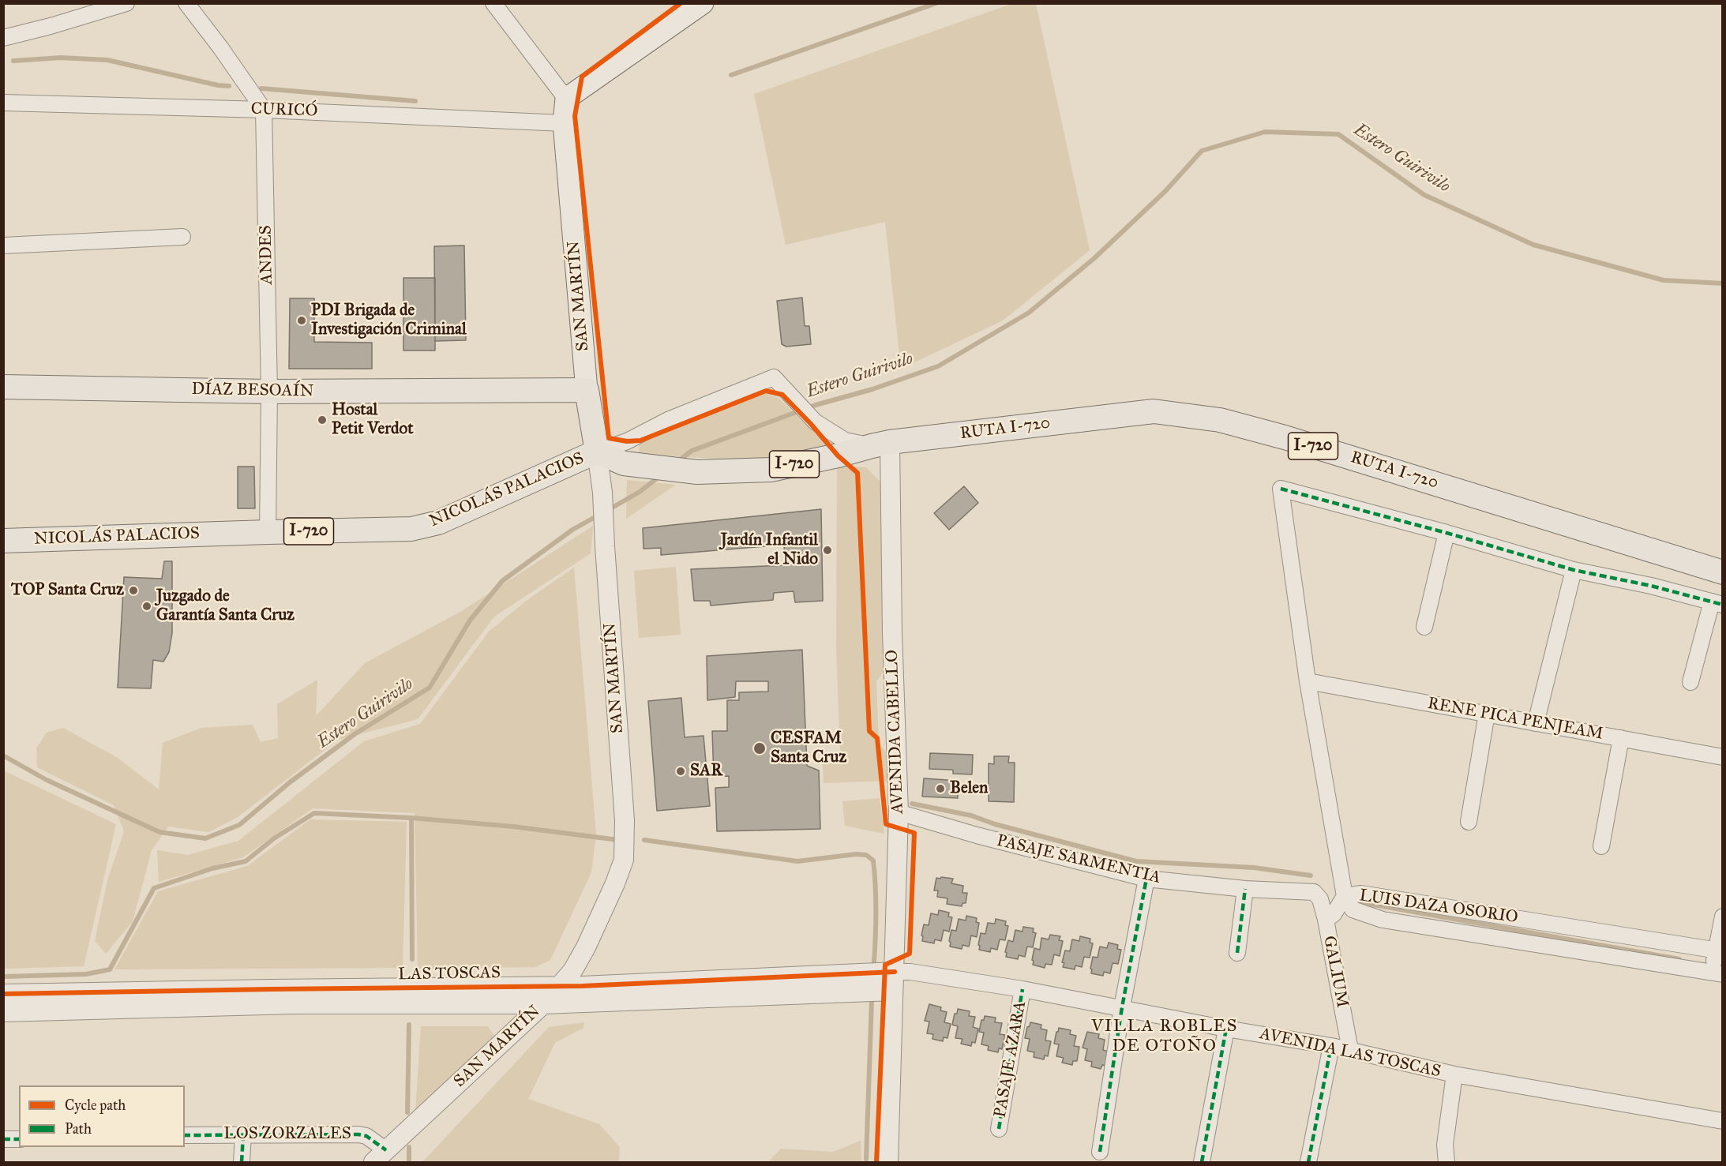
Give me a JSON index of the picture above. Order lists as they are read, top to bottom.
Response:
{
  "streets": {
    "main road": [
      "SAN MARTÍN",
      "DÍAZ BESOAÍN",
      "RUTA I-720",
      "I-720",
      "NICOLÁS PALACIOS"
    ],
    "street": [
      "CURICÓ",
      "ANDES",
      "RENE PICA PENJEAM",
      "AVENIDA CABELLO",
      "PASAJE SARMENTIA",
      "LUIS DAZA OSORIO",
      "GALIUM",
      "LAS TOSCAS",
      "AVENIDA LAS TOSCAS",
      "PASAJE AZARA",
      "LOS ZORZALES"
    ]
  },
  "crossings": [
    ["CURICÓ", "ANDES"],
    ["CURICÓ", "SAN MARTÍN"],
    ["ANDES", "DÍAZ BESOAÍN"],
    ["ANDES", "NICOLÁS PALACIOS"],
    ["SAN MARTÍN", "DÍAZ BESOAÍN"],
    ["SAN MARTÍN", "NICOLÁS PALACIOS"],
    ["SAN MARTÍN", "LAS TOSCAS"],
    ["SAN MARTÍN", "LOS ZORZALES"],
    ["RUTA I-720", "NICOLÁS PALACIOS"],
    ["RUTA I-720", "AVENIDA CABELLO"],
    ["NICOLÁS PALACIOS", "AVENIDA CABELLO"],
    ["AVENIDA CABELLO", "PASAJE SARMENTIA"],
    ["AVENIDA CABELLO", "LAS TOSCAS"],
    ["AVENIDA CABELLO", "AVENIDA LAS TOSCAS"],
    ["PASAJE SARMENTIA", "GALIUM"],
    ["GALIUM", "AVENIDA LAS TOSCAS"],
    ["LAS TOSCAS", "AVENIDA LAS TOSCAS"],
    ["AVENIDA LAS TOSCAS", "PASAJE AZARA"]
  ],
  "districts": ["VILLA ROBLES DE OTOÑO"],
  "water": ["Estero Guirivilo"],
  "places": [
    "PDI Brigada de Investigación Criminal",
    "Hostal Petit Verdot",
    "Jardín Infantil el Nido",
    "TOP Santa Cruz",
    "Juzgado de Garantía Santa Cruz",
    "CESFAM Santa Cruz",
    "SAR",
    "Belen"
  ],
  "legend": ["Cycle path", "Path"]
}
